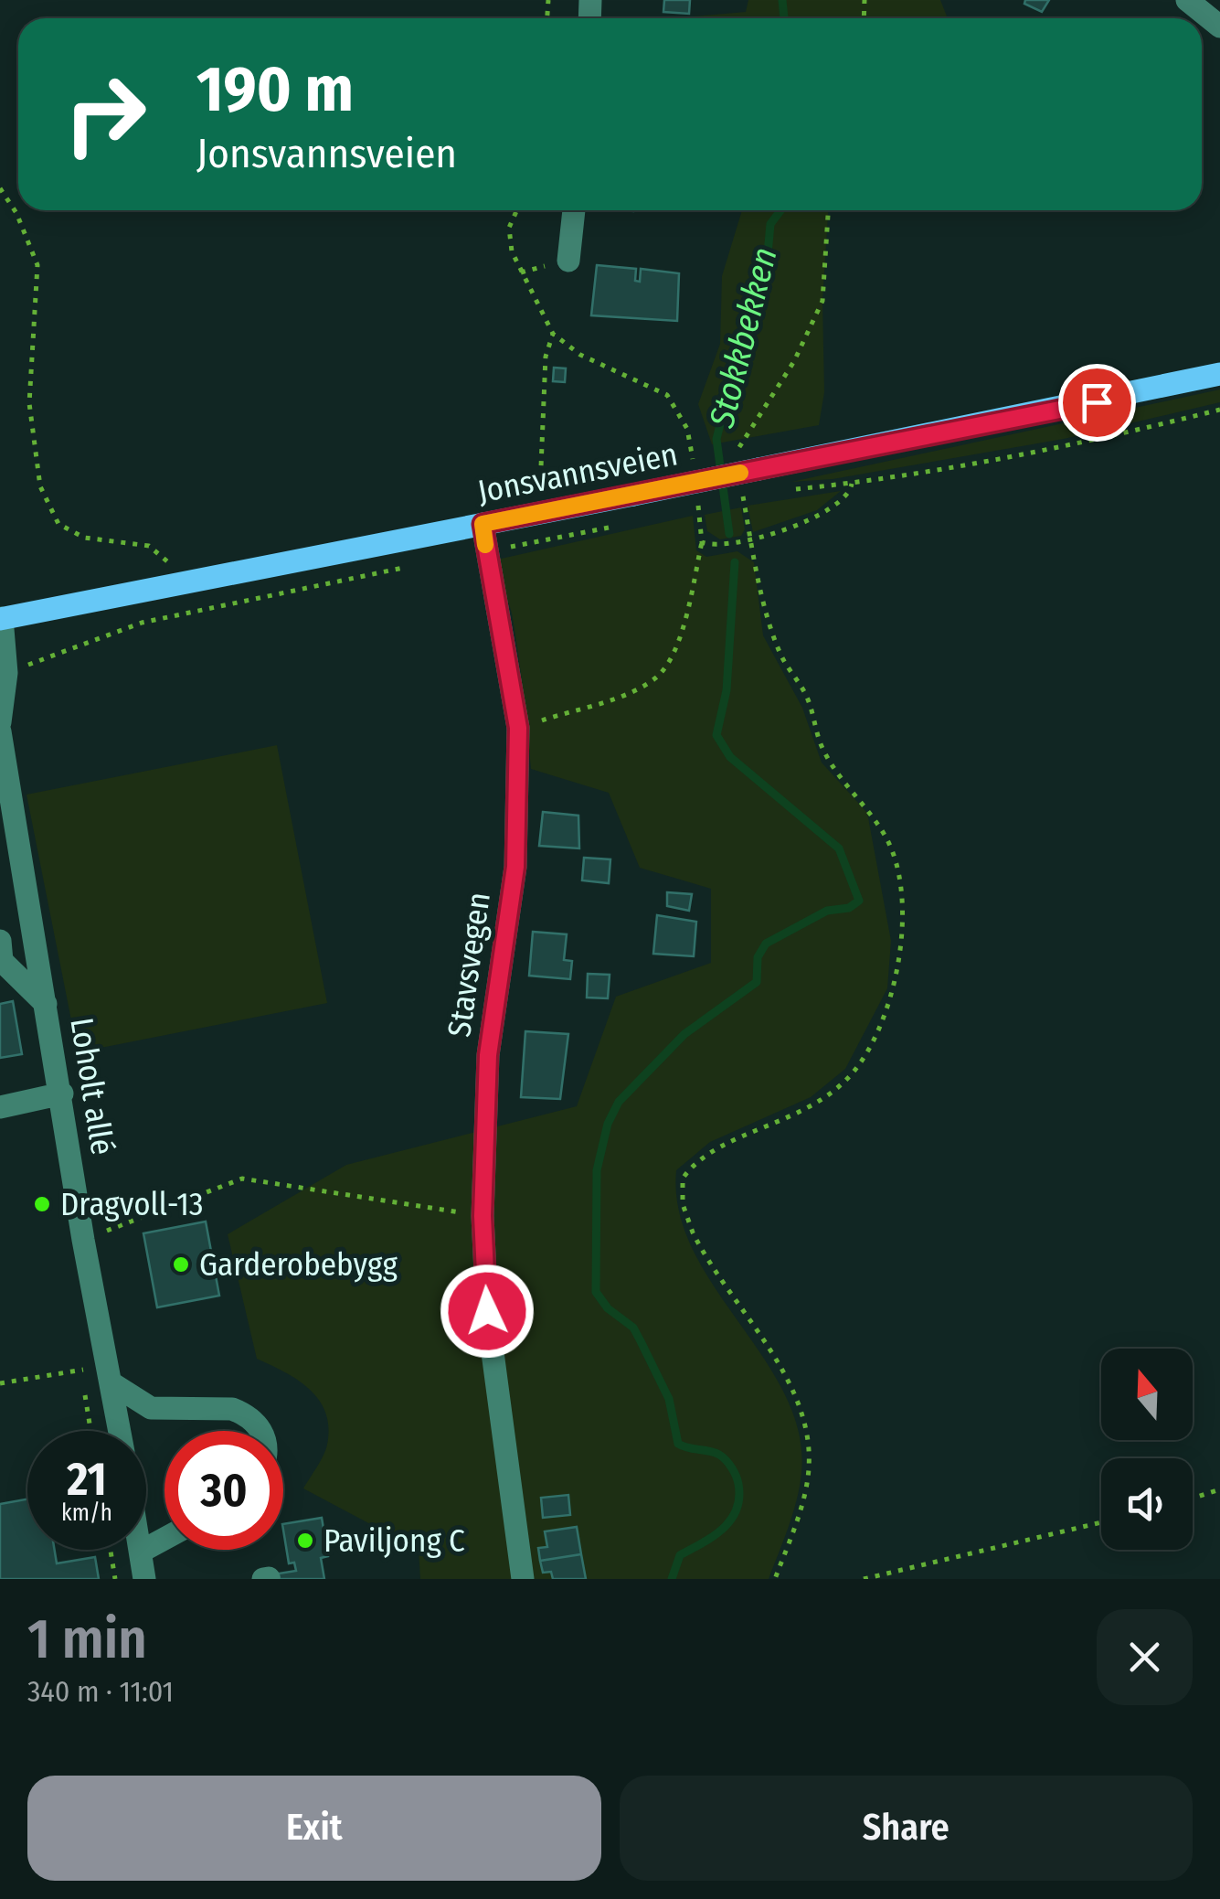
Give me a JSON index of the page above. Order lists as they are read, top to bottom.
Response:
{
  "streets": {
    "main road": ["Jonsvannsveien"],
    "street": ["Stavsvegen", "Loholt allé"]
  },
  "crossings": [
    ["Jonsvannsveien", "Stavsvegen"]
  ],
  "water": ["Stokkbekken"],
  "places": ["Dragvoll-13", "Garderobebygg", "Paviljong C"],
  "north": "top",
  "page": {
    "turn": ["190 m", "Jonsvannsveien"],
    "speed": "21 km/h",
    "limit": "30",
    "heading": ["1 min", "340 m · 11:01"],
    "buttons": ["Exit", "Share"]
  }
}
